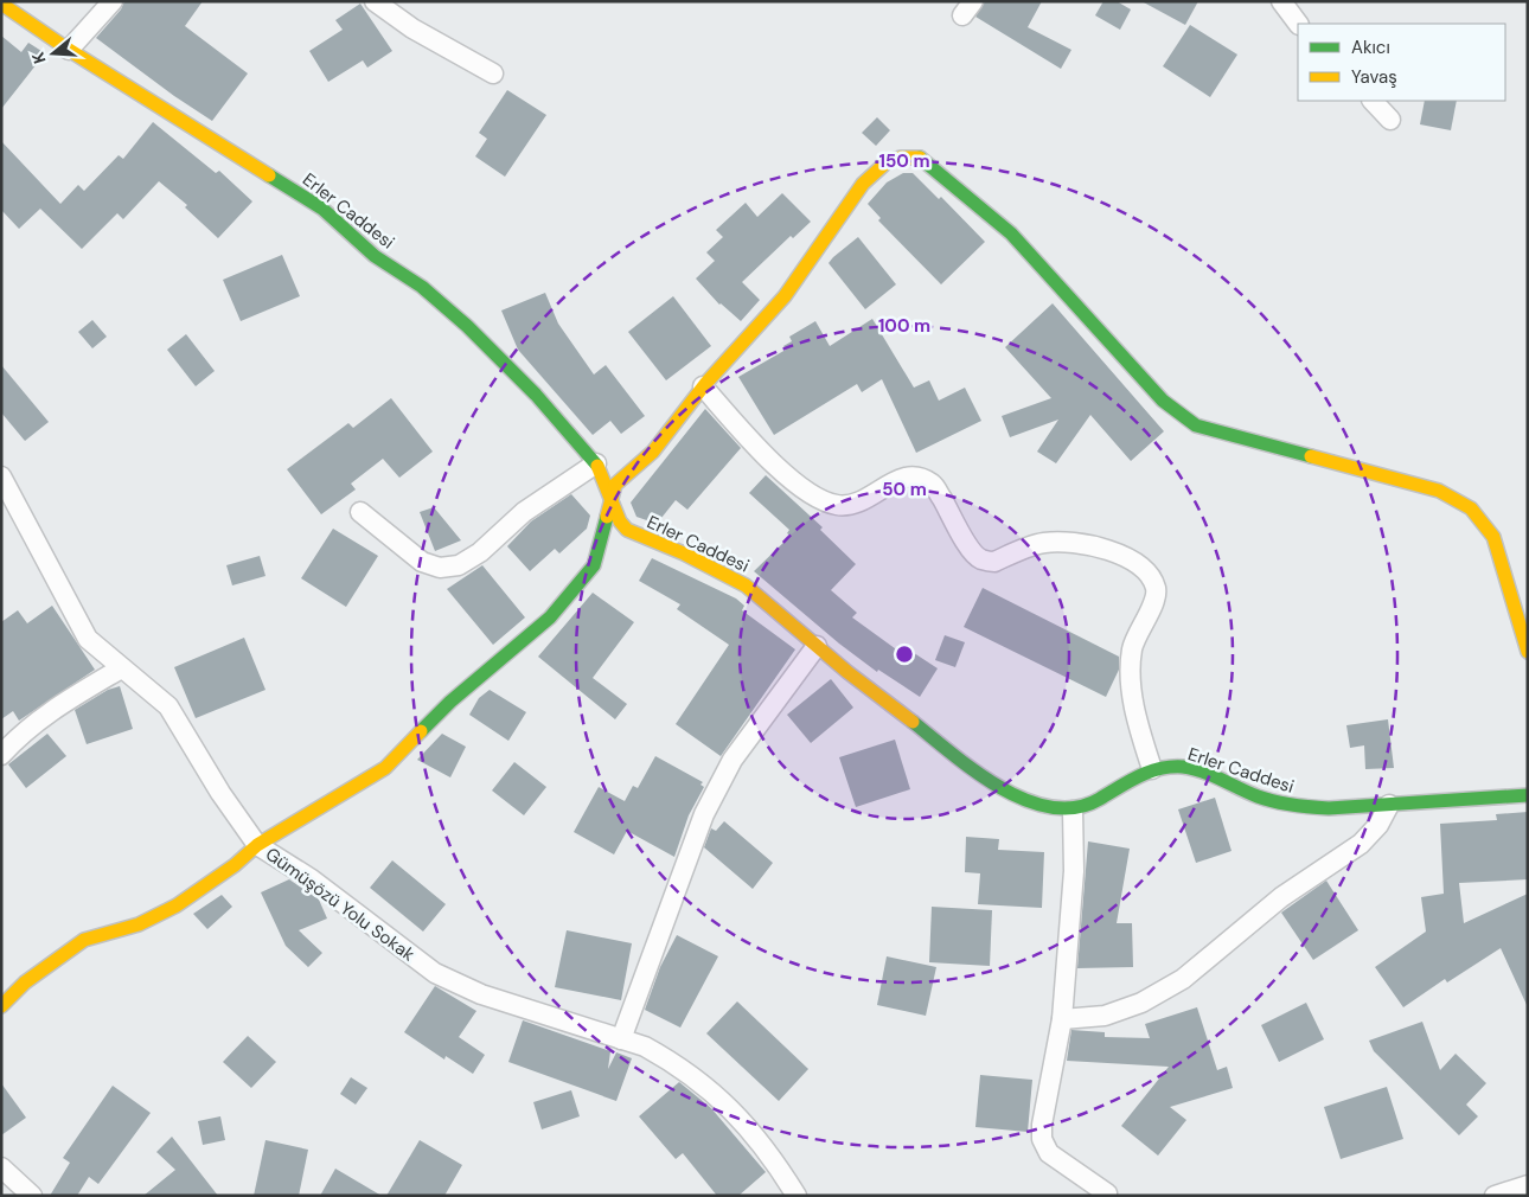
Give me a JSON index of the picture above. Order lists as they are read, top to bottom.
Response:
{
  "streets": {
    "street": ["Erler Caddesi", "Gümüşözü Yolu Sokak"]
  },
  "legend": ["Akıcı", "Yavaş"],
  "north": "left",
  "rings": ["150 m", "100 m", "50 m"]
}
